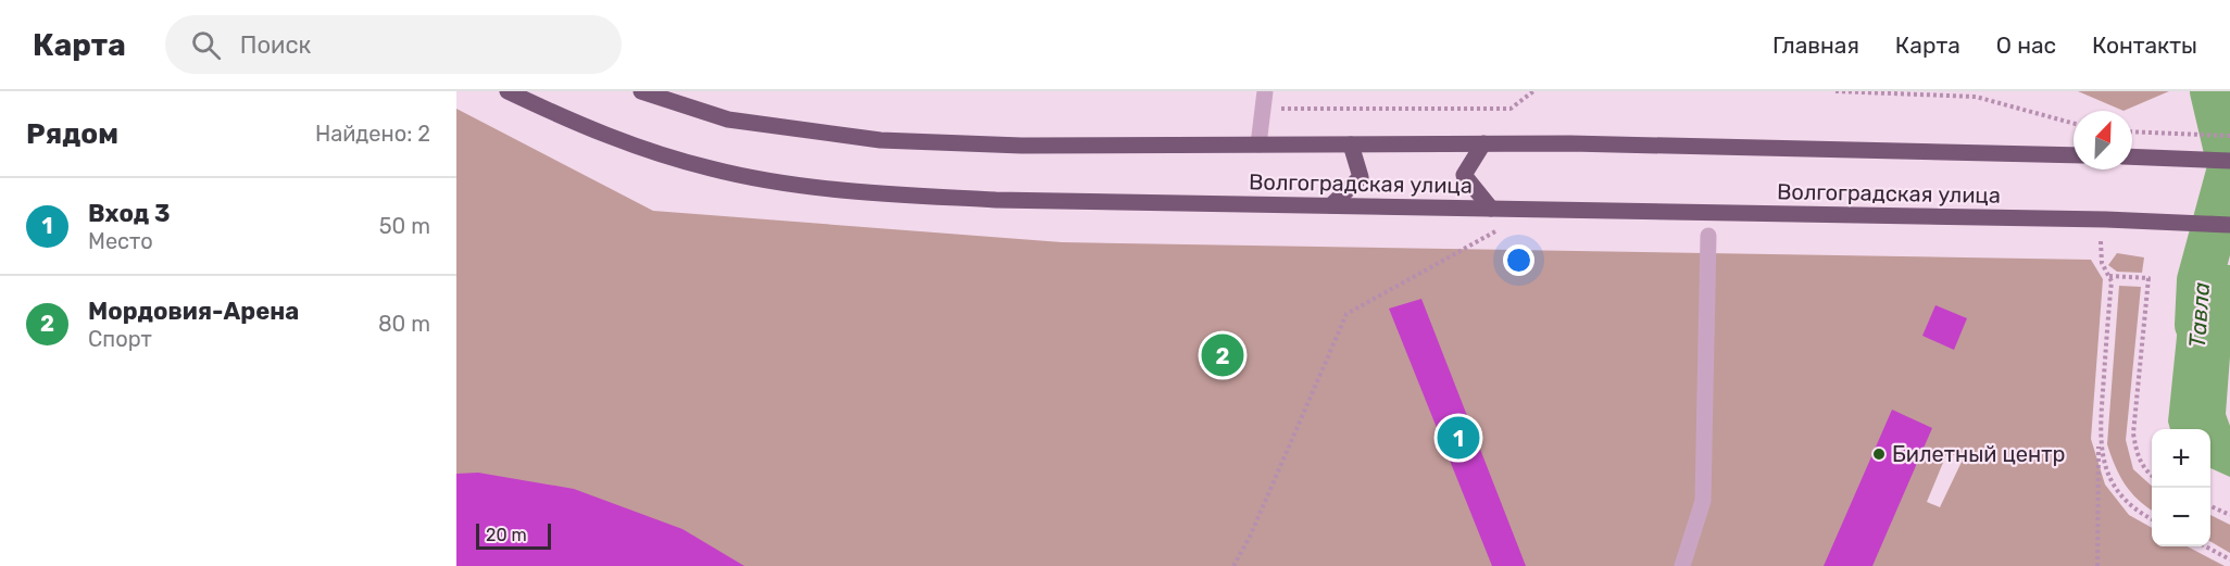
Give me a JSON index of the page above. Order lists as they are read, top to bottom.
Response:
{
  "streets": {
    "main road": ["Волгоградская улица"]
  },
  "water": ["Тавла"],
  "places": ["Билетный центр"],
  "scale_bar": "20 m",
  "north": "top right",
  "page": {
    "header": "Карта",
    "search": "Поиск",
    "nav": [
      "Главная",
      "Карта",
      "О нас",
      "Контакты"
    ],
    "heading": ["Рядом", "Найдено: 2"],
    "list": [
      {
        "mark": "1",
        "name": "Вход 3",
        "note": "Место",
        "value": "50 m"
      },
      {
        "mark": "2",
        "name": "Мордовия-Арена",
        "note": "Спорт",
        "value": "80 m"
      }
    ],
    "pins": ["2", "1"],
    "map_buttons": ["+", "−"],
    "scale": "20 m"
  }
}
